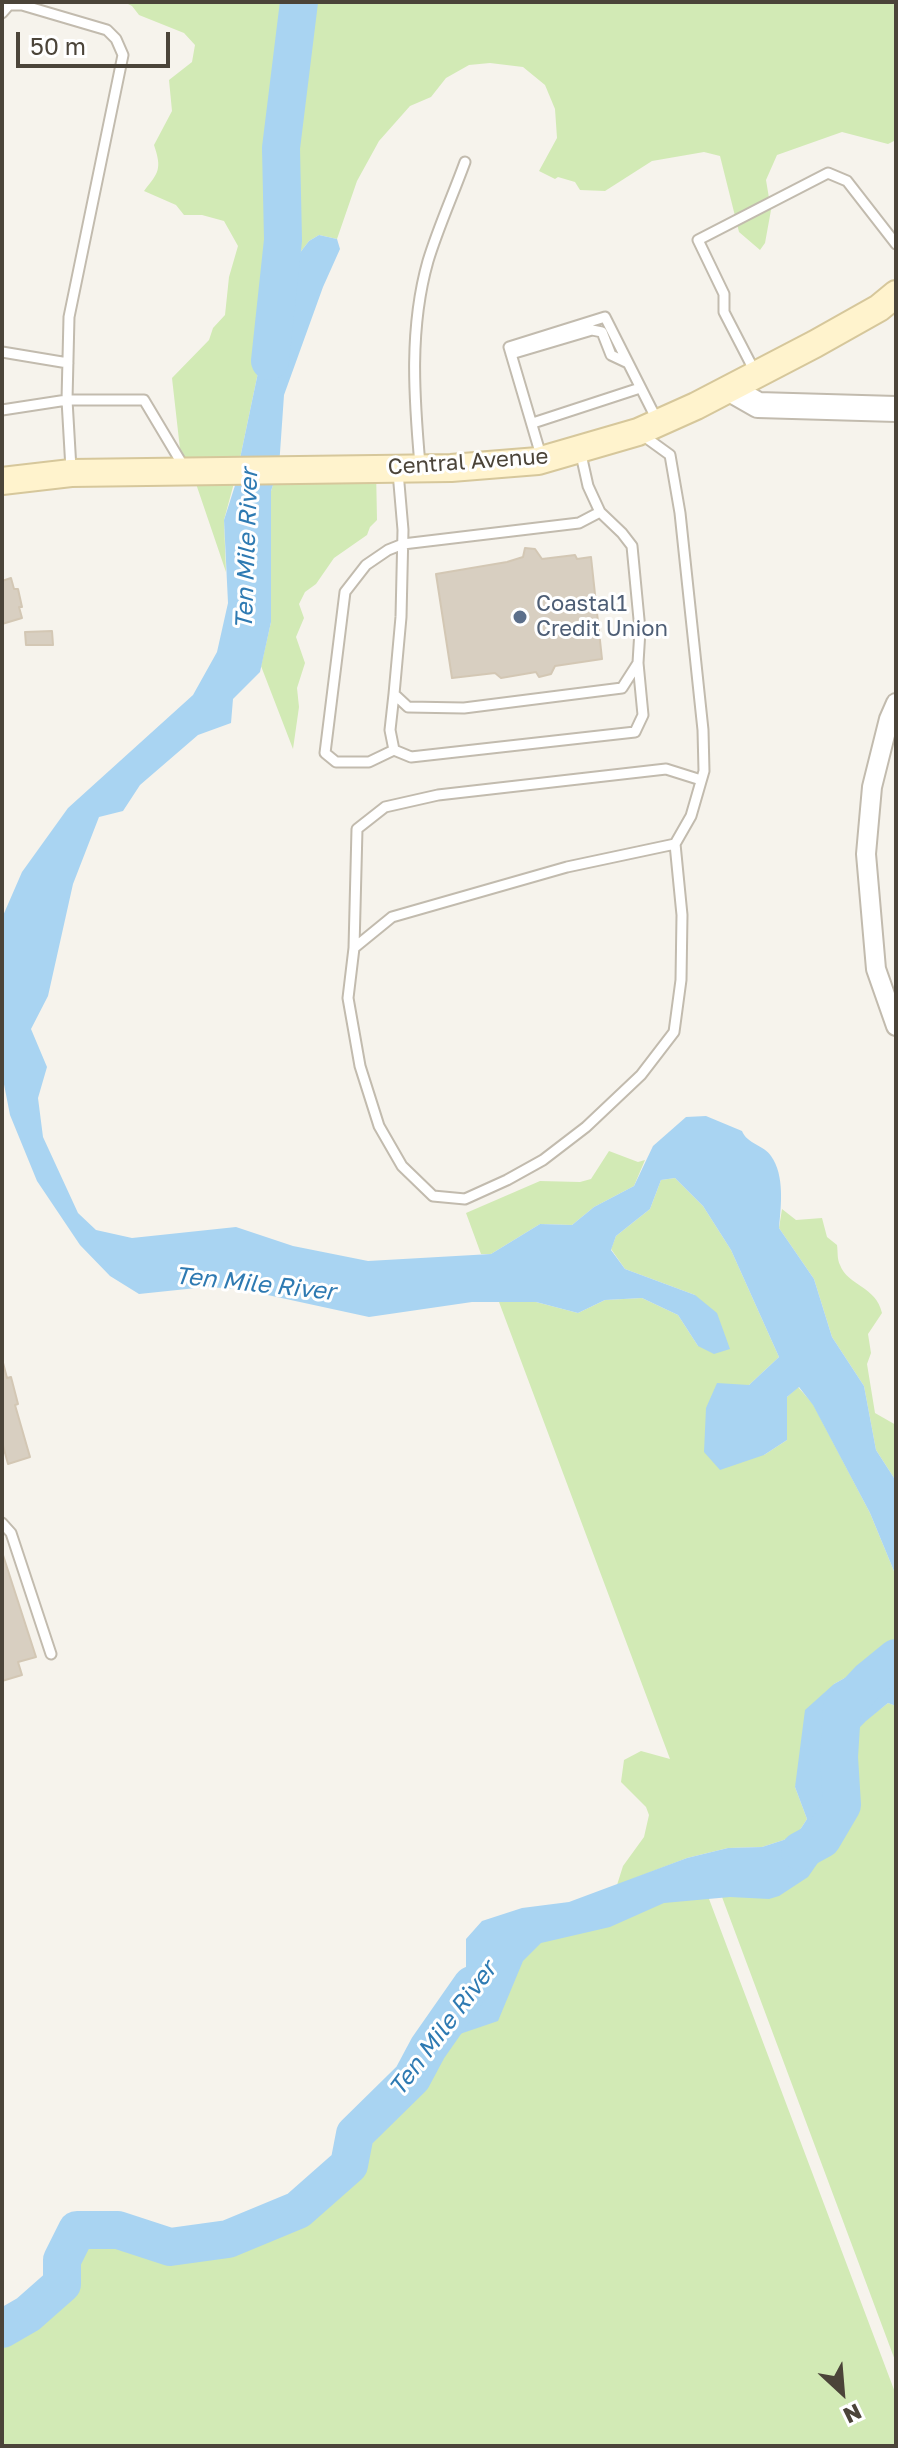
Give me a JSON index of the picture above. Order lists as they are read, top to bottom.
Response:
{
  "streets": {
    "main road": ["Central Avenue"]
  },
  "water": ["Ten Mile River"],
  "places": ["Coastal1 Credit Union"],
  "scale_bar": "50 m",
  "north": "bottom right"
}
